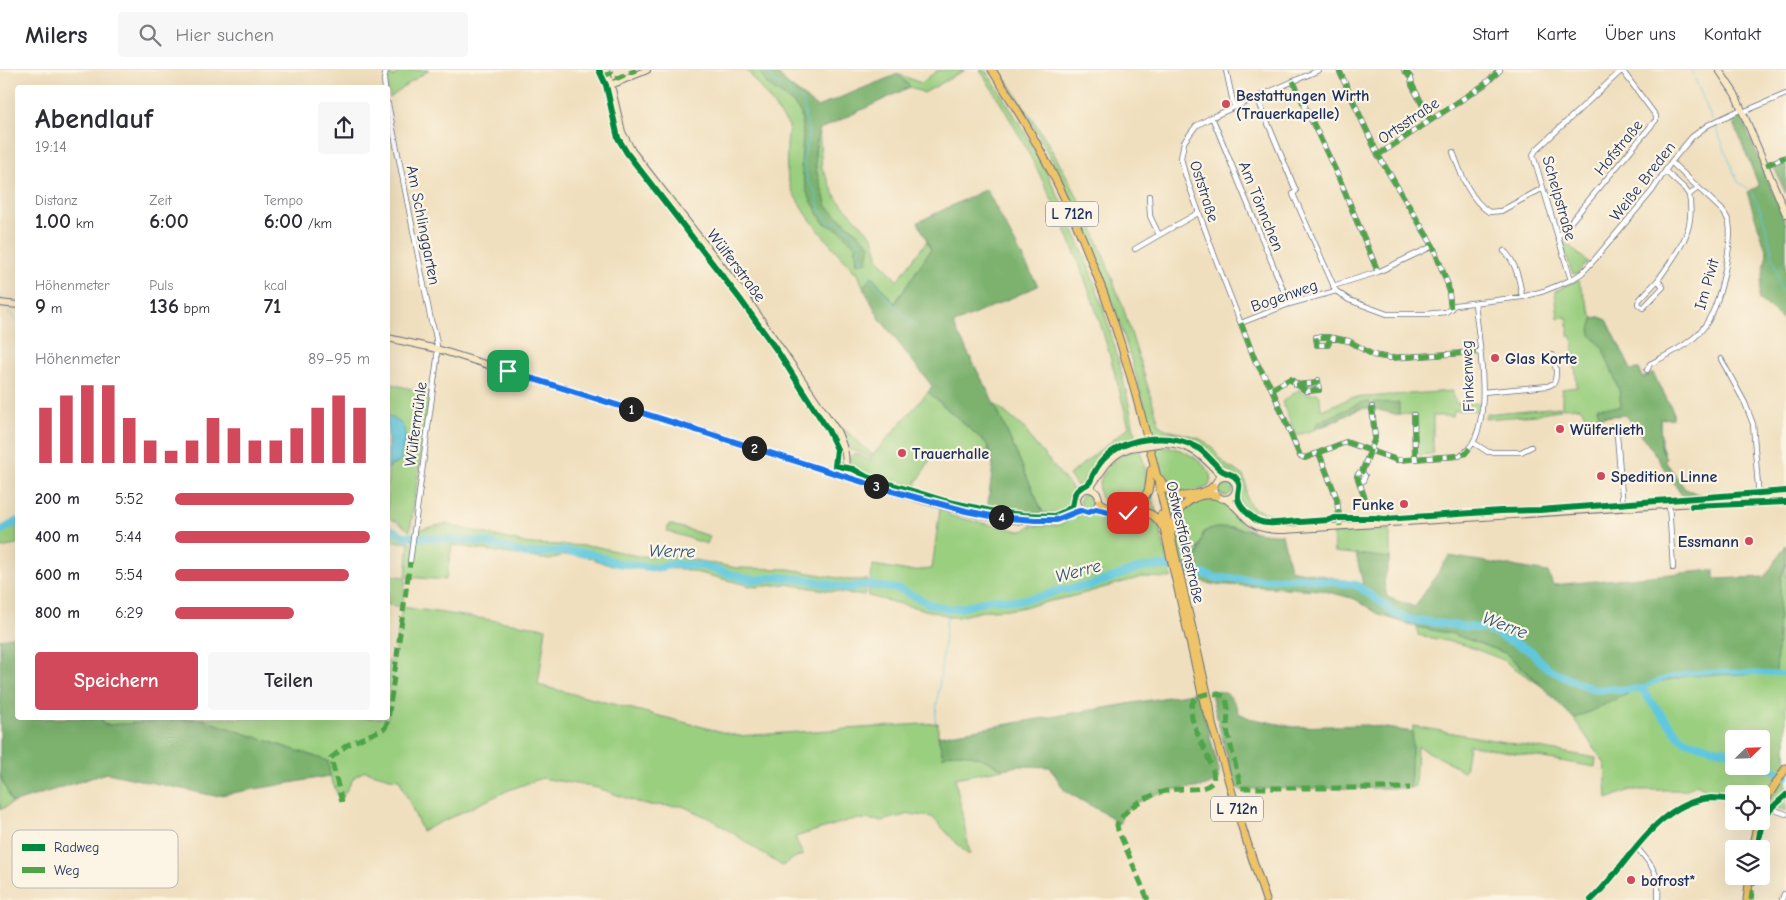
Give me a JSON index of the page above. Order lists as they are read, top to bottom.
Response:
{
  "streets": {
    "main road": ["L 712n", "Wülferstraße", "Ostwestfalenstraße"],
    "street": [
      "Ortsstraße",
      "Hofstraße",
      "Weiße Breden",
      "Oststraße",
      "Schelpstraße",
      "Am Tönnchen",
      "Am Schlinggarten",
      "Im Pivit",
      "Bogenweg",
      "Finkenweg",
      "Wülfermühle"
    ]
  },
  "crossings": [
    ["Hofstraße", "Schelpstraße"],
    ["Weiße Breden", "Schelpstraße"],
    ["Weiße Breden", "Im Pivit"],
    ["Weiße Breden", "Bogenweg"],
    ["Weiße Breden", "Finkenweg"],
    ["Oststraße", "Am Tönnchen"],
    ["Oststraße", "Bogenweg"],
    ["Am Tönnchen", "Bogenweg"],
    ["L 712n", "Ostwestfalenstraße"],
    ["Am Schlinggarten", "Wülfermühle"]
  ],
  "water": ["Werre"],
  "places": [
    "Bestattungen Wirth (Trauerkapelle)",
    "Glas Korte",
    "Wülferlieth",
    "Trauerhalle",
    "Spedition Linne",
    "Funke",
    "Essmann",
    "bofrost*"
  ],
  "legend": ["Radweg", "Weg"],
  "north": "top right",
  "page": {
    "header": "Milers",
    "search": "Hier suchen",
    "nav": [
      "Start",
      "Karte",
      "Über uns",
      "Kontakt"
    ],
    "heading": ["Abendlauf", "19:14"],
    "stats": [
      ["Distanz", "1.00 km"],
      ["Zeit", "6:00"],
      ["Tempo", "6:00 /km"],
      ["Höhenmeter", "9 m"],
      ["Puls", "136 bpm"],
      ["kcal", "71"]
    ],
    "chart": ["Höhenmeter", "89–95 m"],
    "pins": [
      "1",
      "2",
      "3",
      "4"
    ],
    "list": [
      {
        "name": "200 m",
        "note": "5:52"
      },
      {
        "name": "400 m",
        "note": "5:44"
      },
      {
        "name": "600 m",
        "note": "5:54"
      },
      {
        "name": "800 m",
        "note": "6:29"
      }
    ],
    "buttons": ["Speichern", "Teilen"]
  }
}
